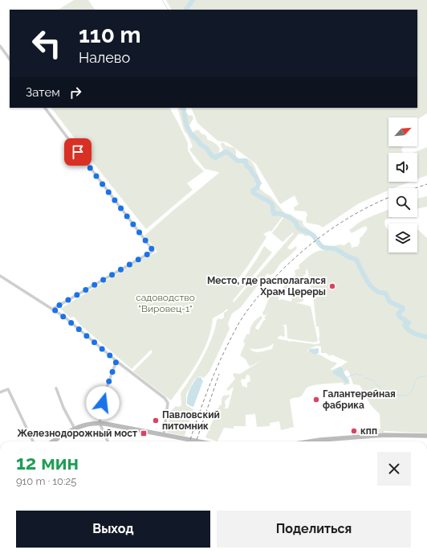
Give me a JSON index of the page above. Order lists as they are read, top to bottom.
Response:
{
  "parks": ["садоводство \"Вировец-1\""],
  "places": {
    "other": [
      "Место, где располагался Храм Цереры",
      "Галантерейная фабрика",
      "Павловский питомник",
      "кпп"
    ],
    "transit": ["Железнодорожный мост"]
  },
  "north": "top right",
  "page": {
    "turn": ["110 m", "Налево"],
    "then": "Затем",
    "heading": ["12 мин", "910 m · 10:25"],
    "buttons": ["Выход", "Поделиться"]
  }
}
